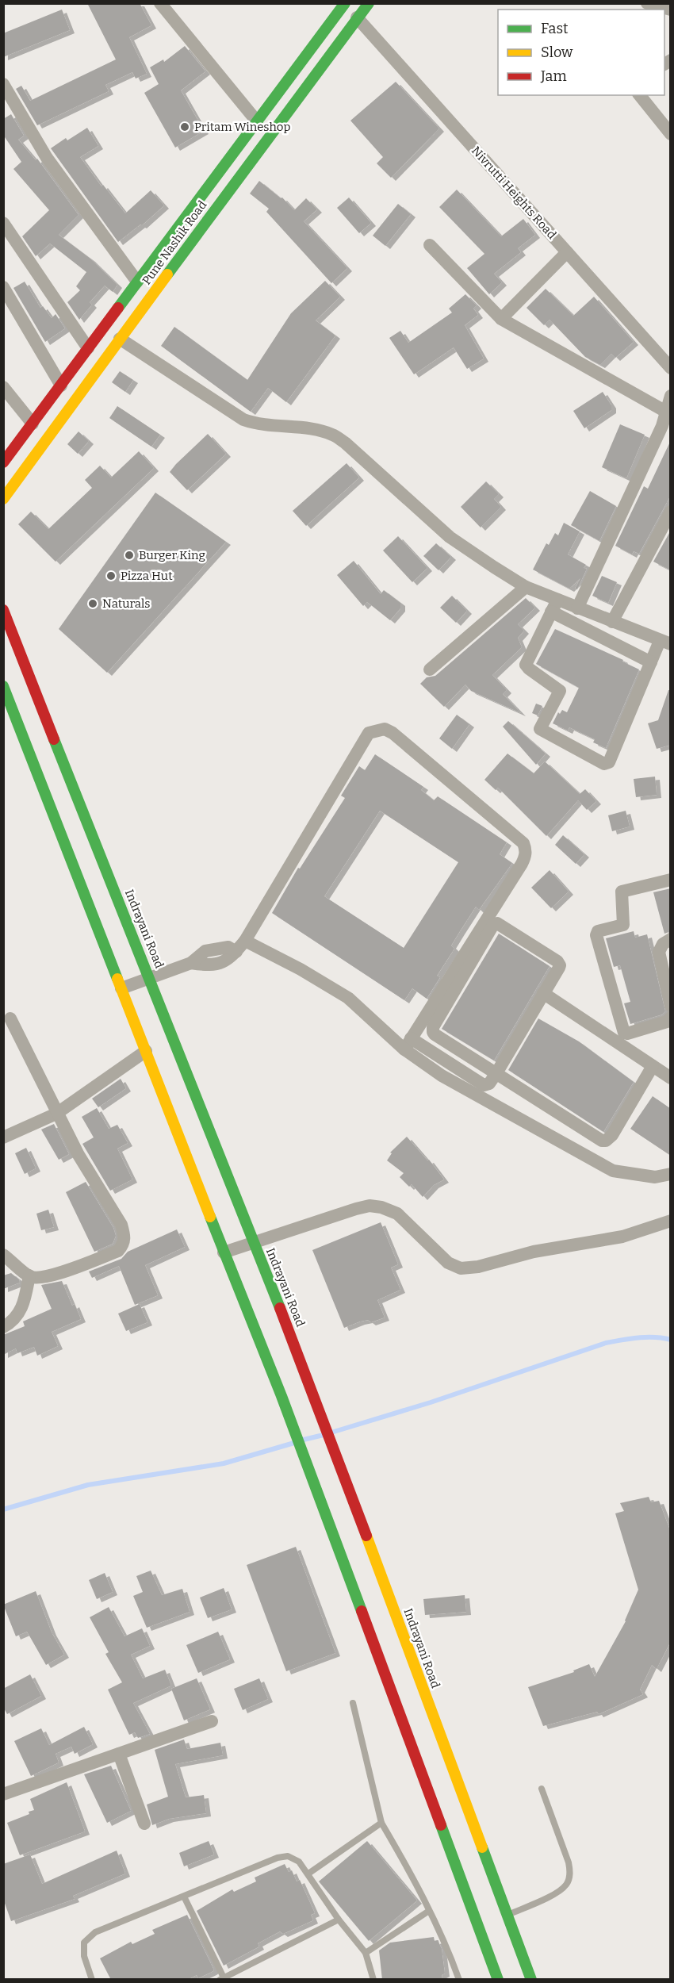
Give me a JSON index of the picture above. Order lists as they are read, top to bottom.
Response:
{
  "streets": {
    "main road": ["Pune Nashik Road", "Indrayani Road"],
    "street": ["Nivrutti Heights Road"]
  },
  "crossings": [
    ["Nivrutti Heights Road", "Pune Nashik Road"]
  ],
  "places": [
    "Pritam Wineshop",
    "Burger King",
    "Pizza Hut",
    "Naturals"
  ],
  "legend": ["Fast", "Slow", "Jam"]
}
